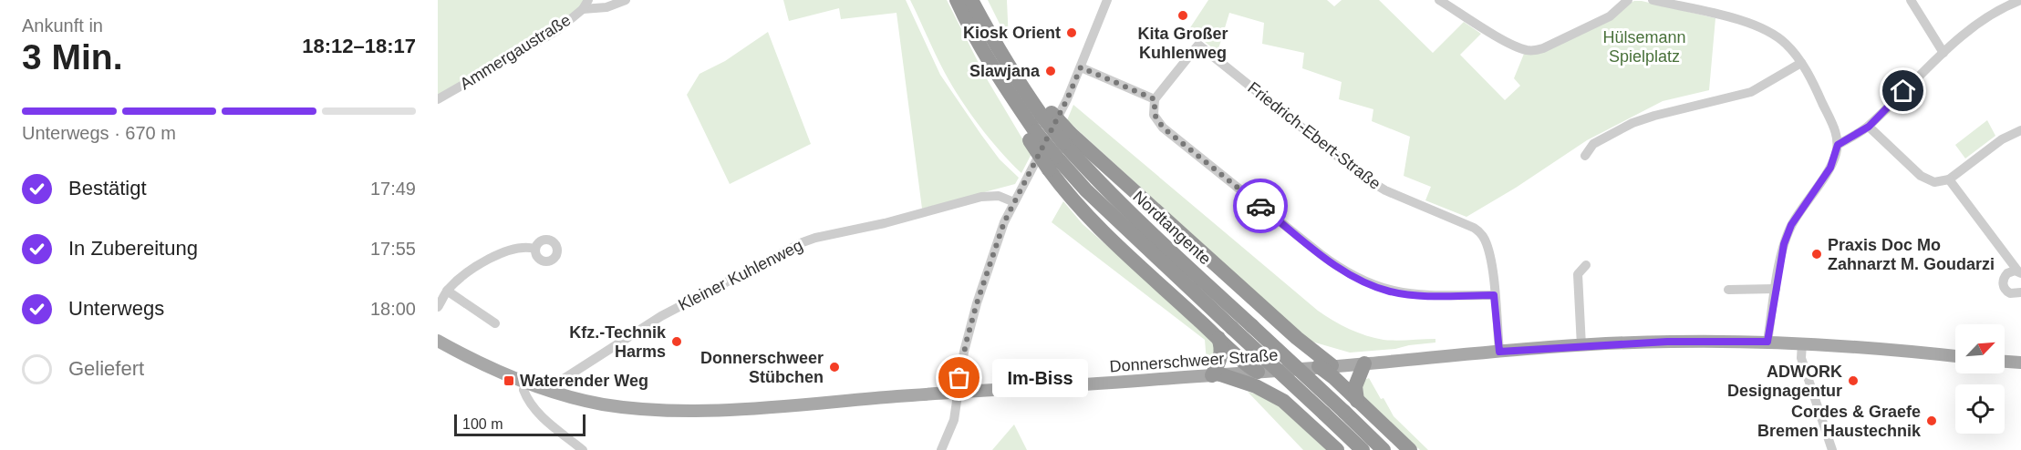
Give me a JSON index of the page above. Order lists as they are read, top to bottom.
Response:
{
  "streets": {
    "highway": ["Nordtangente"],
    "main road": ["Donnerschweer Straße"],
    "street": ["Ammergaustraße", "Friedrich-Ebert-Straße", "Kleiner Kuhlenweg"]
  },
  "crossings": [
    ["Friedrich-Ebert-Straße", "Donnerschweer Straße"],
    ["Kleiner Kuhlenweg", "Donnerschweer Straße"]
  ],
  "parks": ["Hülsemann Spielplatz"],
  "places": {
    "other": [
      "Kita Großer Kuhlenweg",
      "Kiosk Orient",
      "Slawjana",
      "Praxis Doc Mo Zahnarzt M. Goudarzi",
      "Kfz.-Technik Harms",
      "Donnerschweer Stübchen",
      "Im-Biss",
      "ADWORK Designagentur",
      "Cordes & Graefe Bremen Haustechnik"
    ],
    "transit": ["Waterender Weg"]
  },
  "scale_bar": "100 m",
  "north": "top right",
  "page": {
    "heading": ["3 Min.", "Ankunft in", "18:12–18:17"],
    "bar": "Unterwegs · 670 m",
    "list": [
      ["Bestätigt", "17:49"],
      ["In Zubereitung", "17:55"],
      ["Unterwegs", "18:00"],
      "Geliefert"
    ],
    "bubble": "Im-Biss",
    "scale": "100 m"
  }
}
